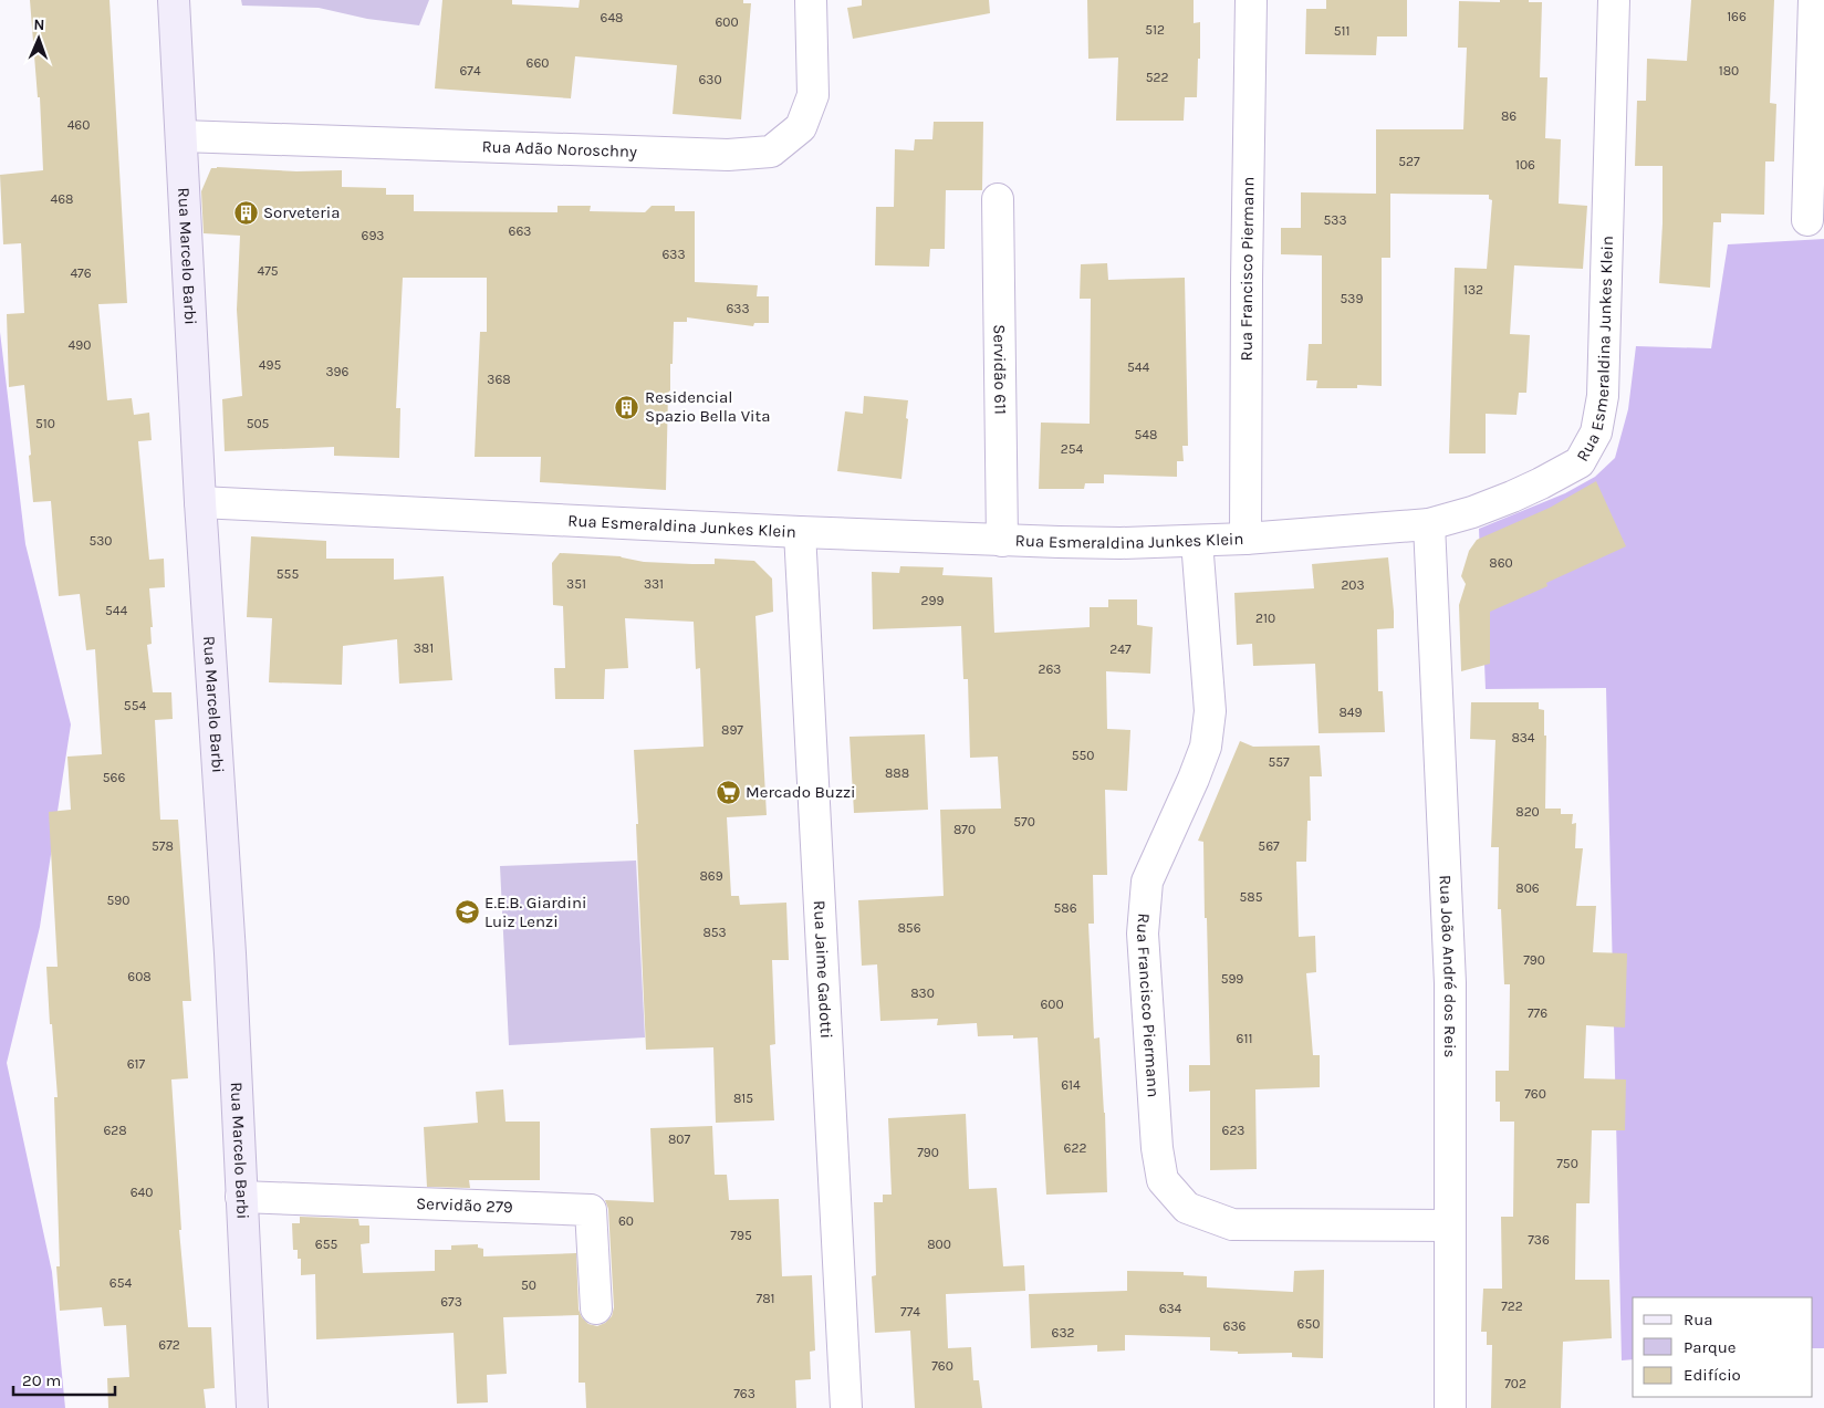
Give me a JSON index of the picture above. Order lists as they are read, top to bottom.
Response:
{
  "streets": {
    "street": [
      "Rua Adão Noroschny",
      "Rua Marcelo Barbi",
      "Rua Francisco Piermann",
      "Rua Esmeraldina Junkes Klein",
      "Servidão 611",
      "Rua João André dos Reis",
      "Rua Jaime Gadotti",
      "Servidão 279"
    ]
  },
  "crossings": [
    ["Rua Adão Noroschny", "Rua Marcelo Barbi"],
    ["Rua Marcelo Barbi", "Rua Esmeraldina Junkes Klein"],
    ["Rua Marcelo Barbi", "Servidão 279"],
    ["Rua Francisco Piermann", "Rua Esmeraldina Junkes Klein"],
    ["Rua Francisco Piermann", "Rua João André dos Reis"],
    ["Rua Esmeraldina Junkes Klein", "Servidão 611"],
    ["Rua Esmeraldina Junkes Klein", "Rua João André dos Reis"],
    ["Rua Esmeraldina Junkes Klein", "Rua Jaime Gadotti"]
  ],
  "places": {
    "building": ["Sorveteria", "Residencial Spazio Bella Vita"],
    "supermarket": ["Mercado Buzzi"],
    "school or university": ["E.E.B. Giardini Luiz Lenzi"]
  },
  "house_numbers": [
    "166",
    "648",
    "600",
    "512",
    "511",
    "660",
    "674",
    "180",
    "522",
    "630",
    "86",
    "460",
    "527",
    "106",
    "468",
    "533",
    "663",
    "693",
    "633",
    "475",
    "476",
    "132",
    "539",
    "633",
    "490",
    "495",
    "544",
    "396",
    "368",
    "510",
    "505",
    "548",
    "254",
    "530",
    "860",
    "555",
    "351",
    "331",
    "203",
    "299",
    "544",
    "210",
    "381",
    "247",
    "263",
    "554",
    "849",
    "897",
    "834",
    "550",
    "557",
    "888",
    "566",
    "820",
    "570",
    "870",
    "578",
    "567",
    "869",
    "806",
    "585",
    "590",
    "586",
    "856",
    "853",
    "790",
    "608",
    "599",
    "830",
    "600",
    "776",
    "611",
    "617",
    "614",
    "760",
    "815",
    "628",
    "623",
    "807",
    "622",
    "790",
    "750",
    "640",
    "60",
    "795",
    "736",
    "655",
    "800",
    "654",
    "50",
    "781",
    "673",
    "722",
    "634",
    "774",
    "650",
    "636",
    "632",
    "672",
    "760",
    "702",
    "763"
  ],
  "legend": ["Rua", "Parque", "Edifício"],
  "scale_bar": "20 m",
  "north": "top"
}
